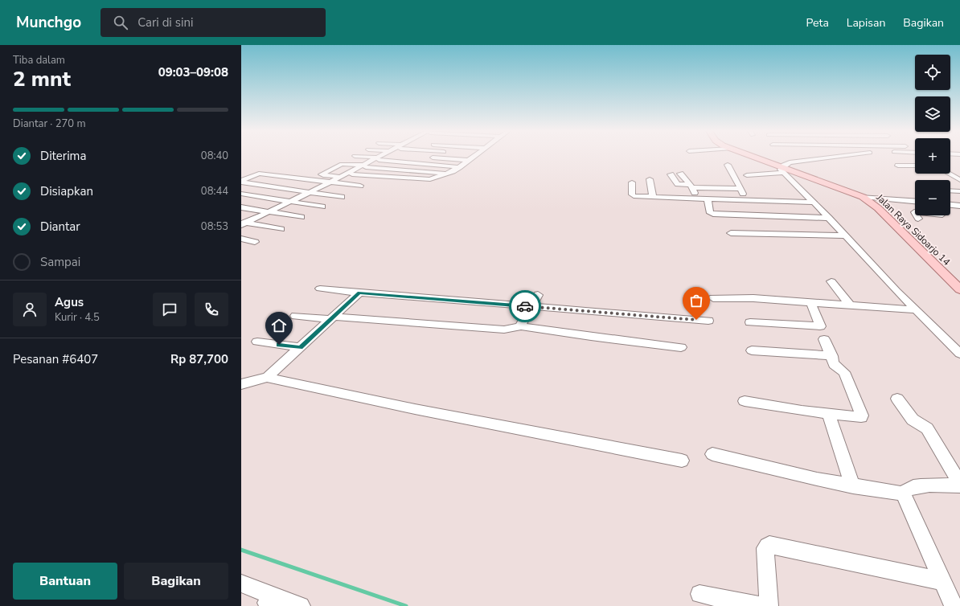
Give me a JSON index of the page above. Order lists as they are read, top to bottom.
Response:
{
  "streets": {
    "main road": ["Jalan Raya Sidoarjo 14"]
  },
  "page": {
    "header": "Munchgo",
    "search": "Cari di sini",
    "nav": ["Peta", "Lapisan", "Bagikan"],
    "heading": ["2 mnt", "Tiba dalam", "09:03–09:08"],
    "panel": [
      "Agus",
      "Kurir · 4.5",
      "Pesanan #6407",
      "Rp 87,700"
    ],
    "map_buttons": ["+", "−"],
    "bar": "Diantar · 270 m",
    "list": [
      ["Diterima", "08:40"],
      ["Disiapkan", "08:44"],
      ["Diantar", "08:53"],
      "Sampai"
    ],
    "buttons": ["Bantuan", "Bagikan"]
  }
}
